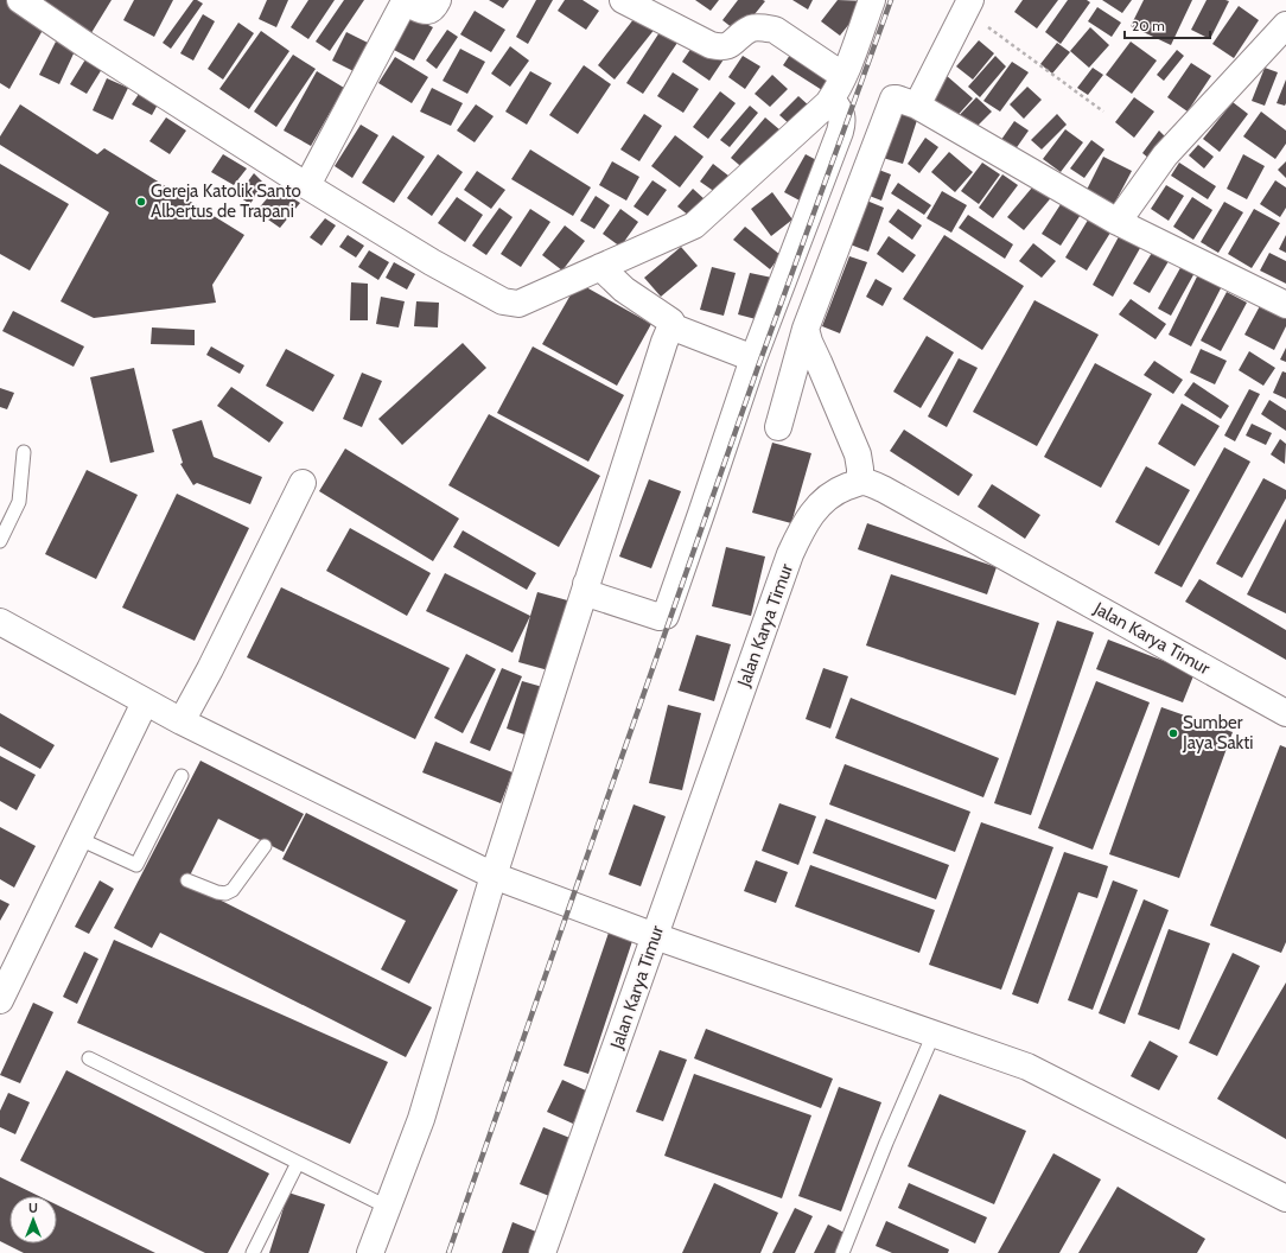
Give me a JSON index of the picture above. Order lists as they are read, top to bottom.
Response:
{
  "streets": {
    "street": ["Jalan Karya Timur"]
  },
  "places": ["Gereja Katolik Santo Albertus de Trapani", "Sumber Jaya Sakti"],
  "scale_bar": "20 m",
  "north": "top"
}
